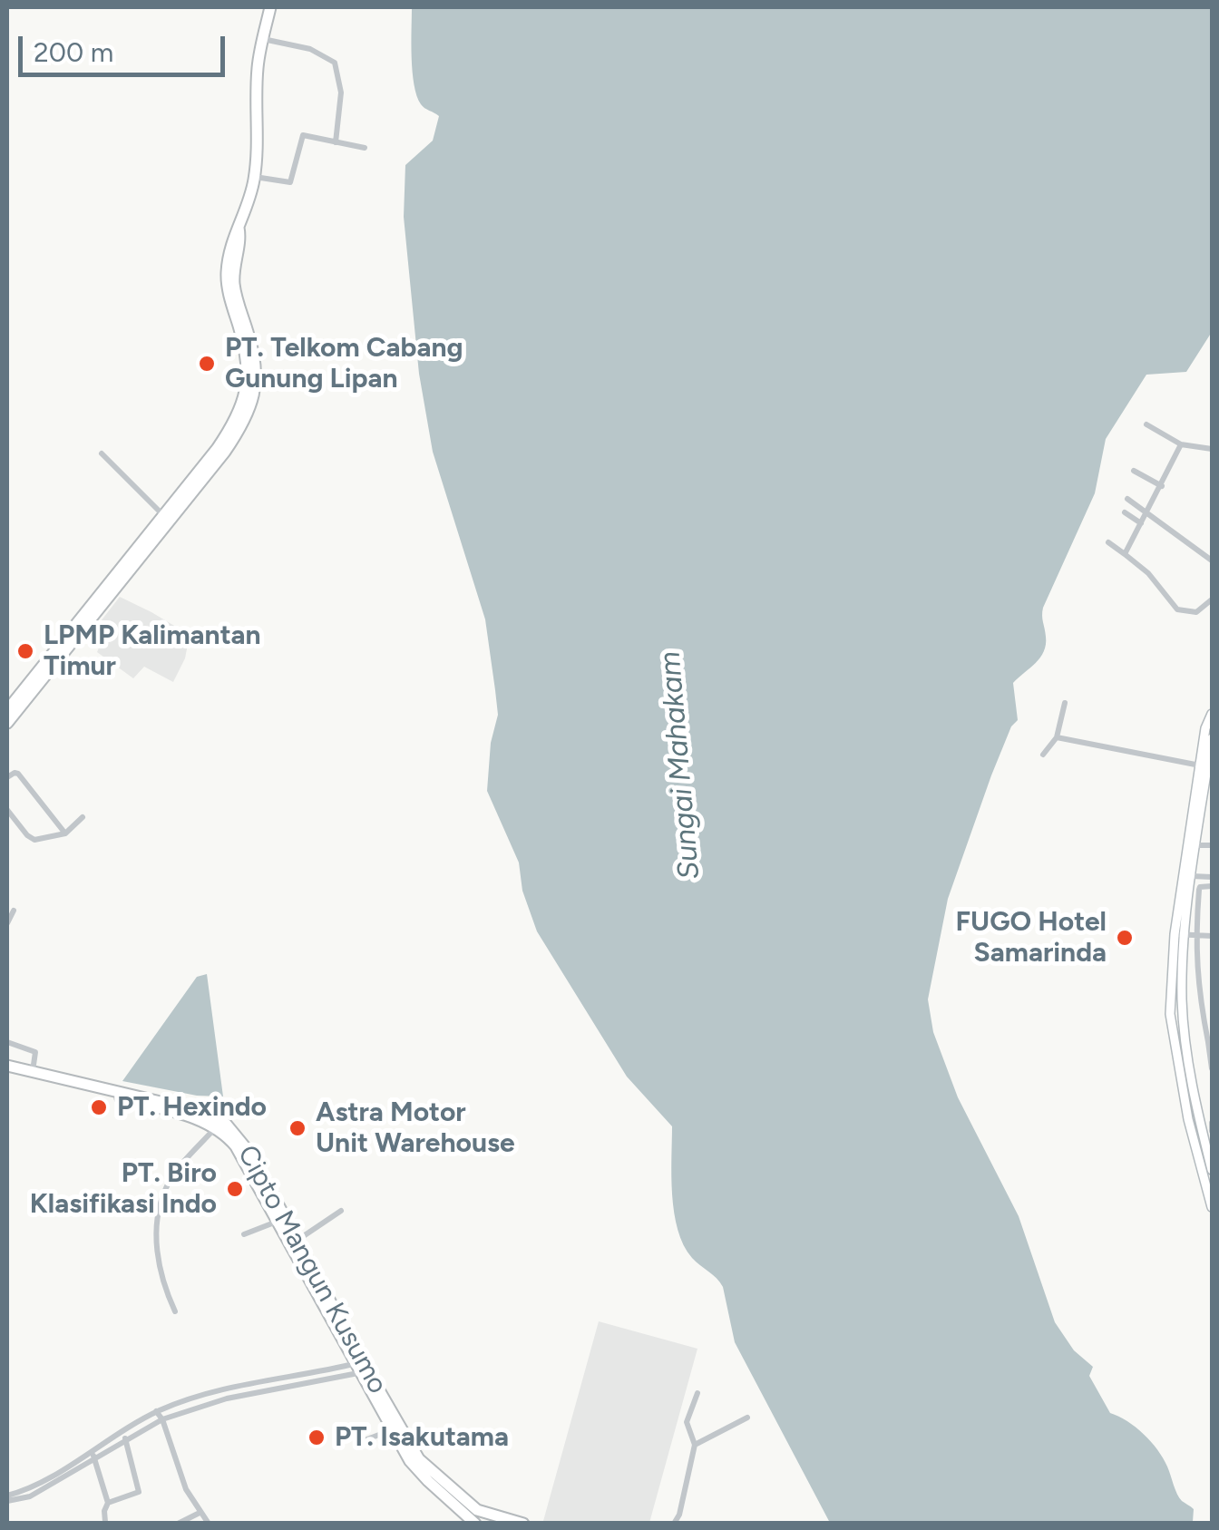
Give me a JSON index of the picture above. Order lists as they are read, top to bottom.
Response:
{
  "streets": {
    "highway": ["Cipto Mangun Kusumo"]
  },
  "water": ["Sungai Mahakam"],
  "places": [
    "PT. Telkom Cabang Gunung Lipan",
    "LPMP Kalimantan Timur",
    "FUGO Hotel Samarinda",
    "PT. Hexindo",
    "Astra Motor Unit Warehouse",
    "PT. Biro Klasifikasi Indo",
    "PT. Isakutama"
  ],
  "scale_bar": "200 m"
}
